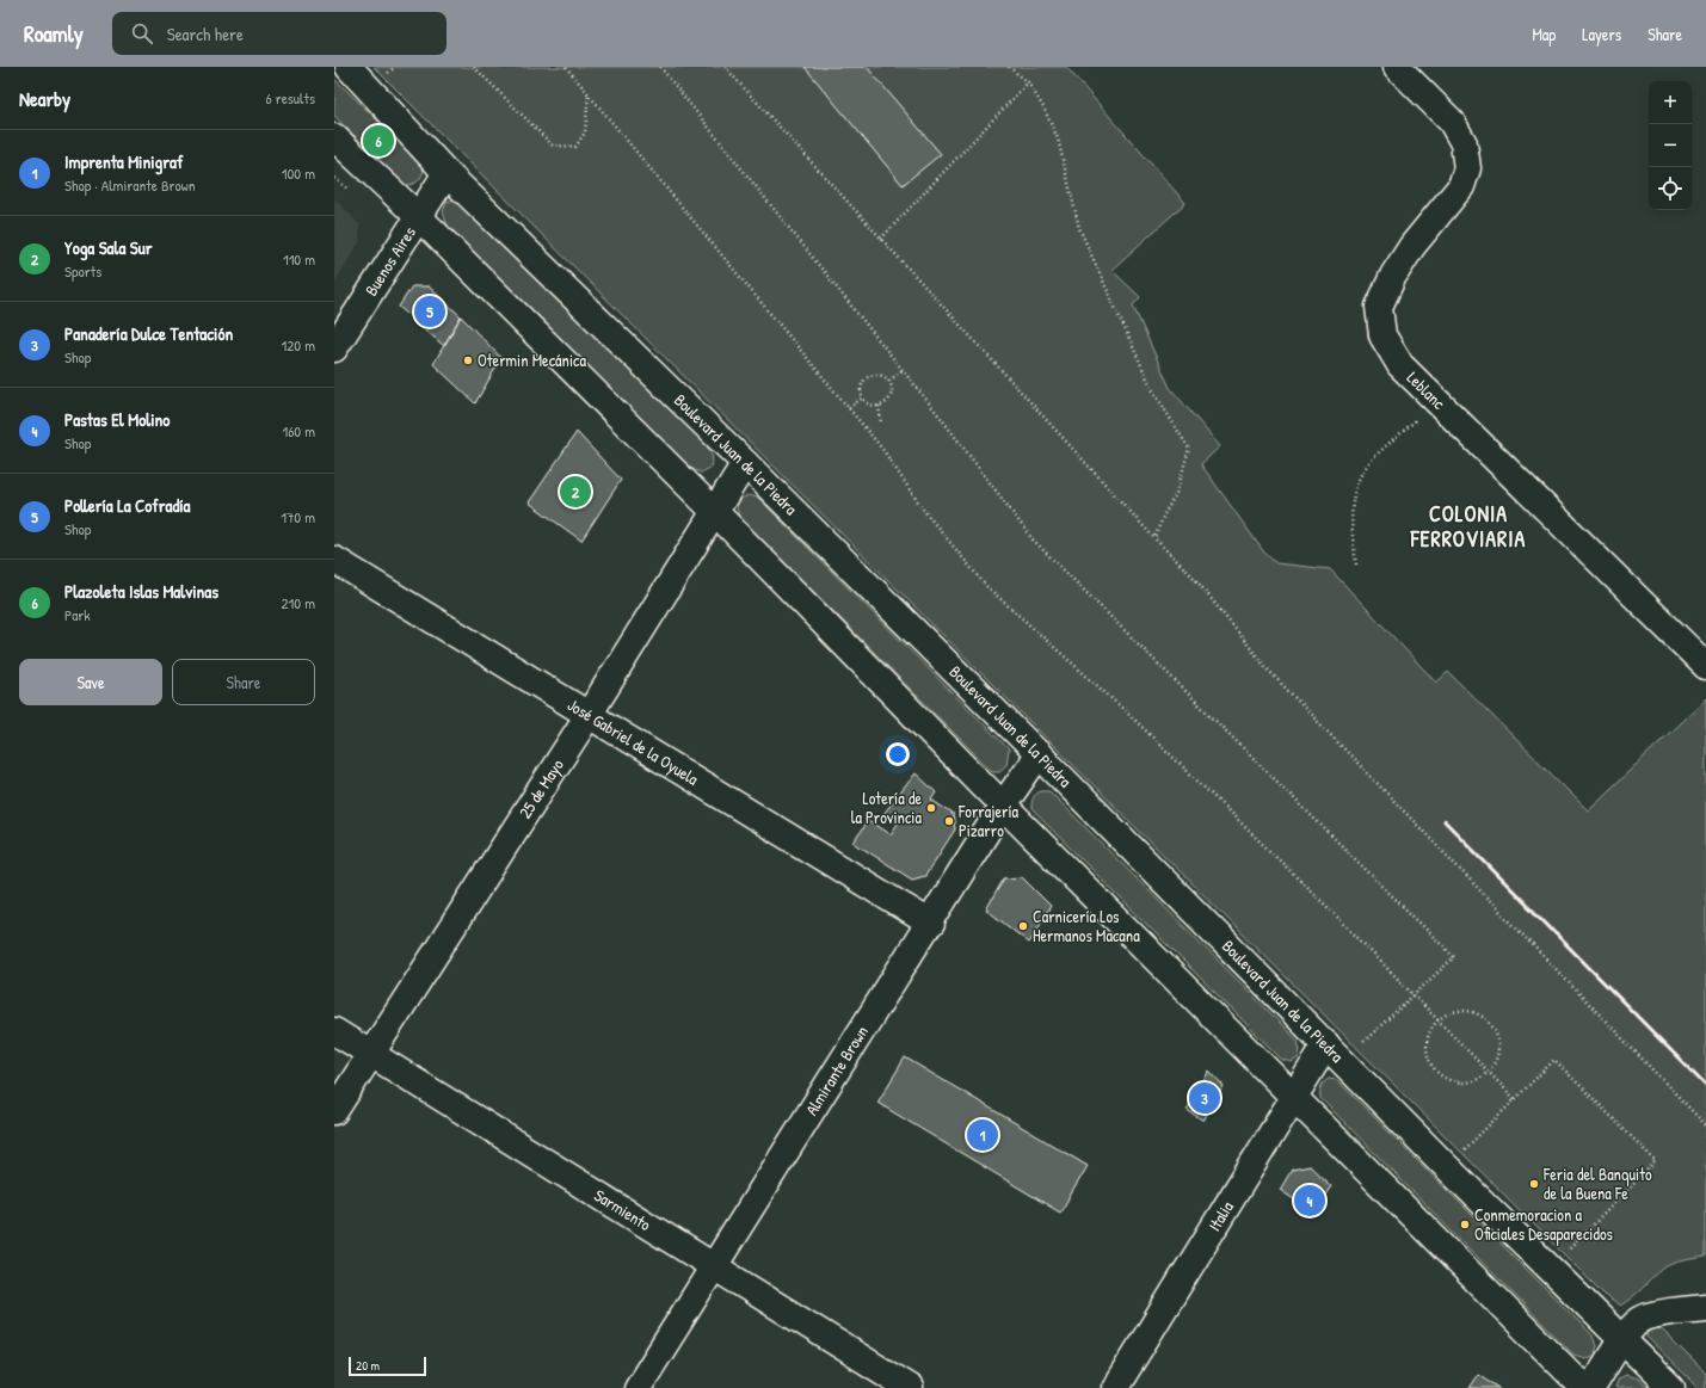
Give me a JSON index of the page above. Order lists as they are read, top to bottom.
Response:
{
  "streets": {
    "street": [
      "Buenos Aires",
      "Leblanc",
      "Boulevard Juan de la Piedra",
      "José Gabriel de la Oyuela",
      "25 de Mayo",
      "Almirante Brown",
      "Sarmiento",
      "Italia"
    ]
  },
  "crossings": [
    ["Buenos Aires", "Boulevard Juan de la Piedra"],
    ["Boulevard Juan de la Piedra", "25 de Mayo"],
    ["Boulevard Juan de la Piedra", "Almirante Brown"],
    ["Boulevard Juan de la Piedra", "Italia"],
    ["José Gabriel de la Oyuela", "25 de Mayo"],
    ["José Gabriel de la Oyuela", "Almirante Brown"],
    ["25 de Mayo", "Sarmiento"],
    ["Almirante Brown", "Sarmiento"]
  ],
  "districts": ["COLONIA FERROVIARIA"],
  "places": [
    "Otermin Mecánica",
    "Lotería de la Provincia",
    "Forrajería Pizarro",
    "Carnicería Los Hermanos Macana",
    "Feria del Banquito de la Buena Fe",
    "Conmemoracion a Oficiales Desaparecidos"
  ],
  "scale_bar": "20 m",
  "page": {
    "header": "Roamly",
    "search": "Search here",
    "nav": ["Map", "Layers", "Share"],
    "heading": ["Nearby", "6 results"],
    "map_buttons": ["+", "−"],
    "pins": [
      "6",
      "5",
      "2",
      "3",
      "1",
      "4"
    ],
    "list": [
      {
        "mark": "1",
        "name": "Imprenta Minigraf",
        "note": "Shop · Almirante Brown",
        "value": "100 m"
      },
      {
        "mark": "2",
        "name": "Yoga Sala Sur",
        "note": "Sports",
        "value": "110 m"
      },
      {
        "mark": "3",
        "name": "Panadería Dulce Tentación",
        "note": "Shop",
        "value": "120 m"
      },
      {
        "mark": "4",
        "name": "Pastas El Molino",
        "note": "Shop",
        "value": "160 m"
      },
      {
        "mark": "5",
        "name": "Pollería La Cofradía",
        "note": "Shop",
        "value": "170 m"
      },
      {
        "mark": "6",
        "name": "Plazoleta Islas Malvinas",
        "note": "Park",
        "value": "210 m"
      }
    ],
    "buttons": ["Save", "Share"],
    "scale": "20 m"
  }
}
